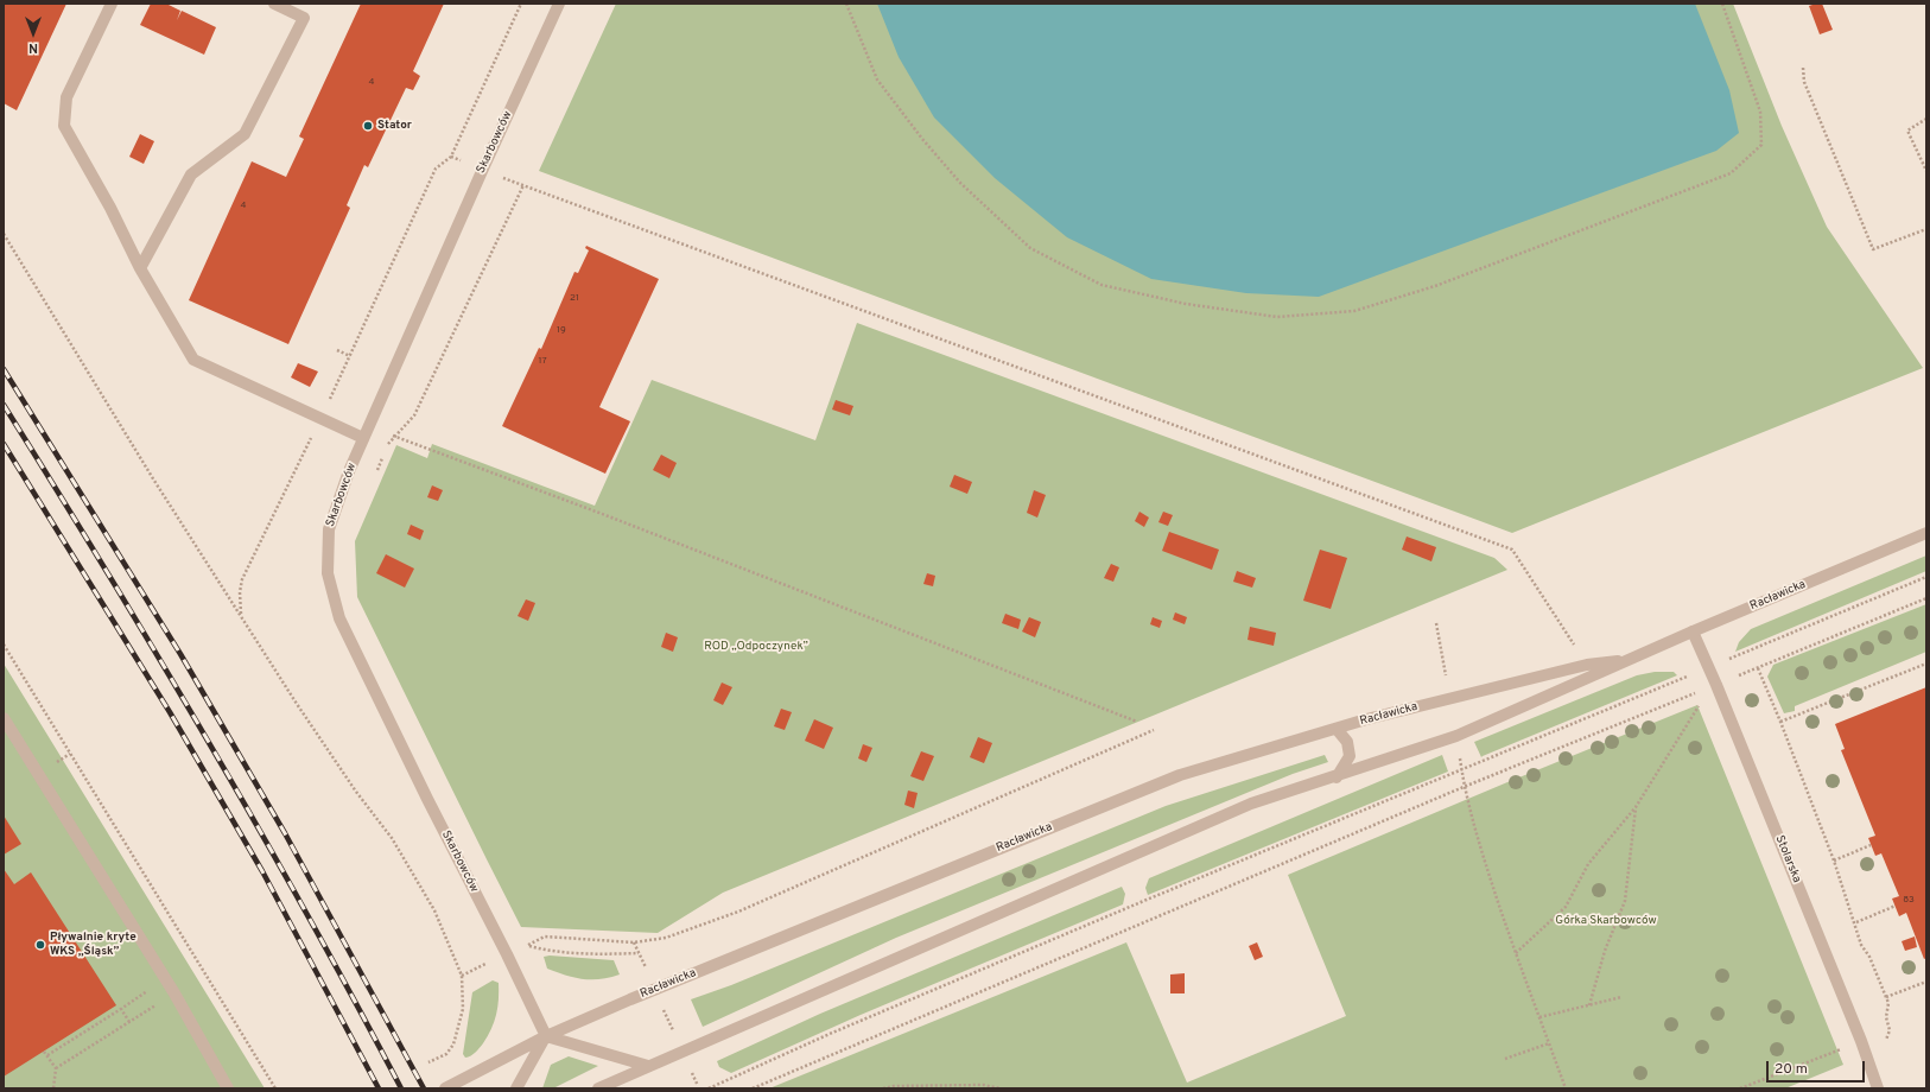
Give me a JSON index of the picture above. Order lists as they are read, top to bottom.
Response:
{
  "streets": {
    "street": ["Skarbowców", "Racławicka", "Stolarska"]
  },
  "crossings": [
    ["Skarbowców", "Racławicka"],
    ["Racławicka", "Stolarska"]
  ],
  "parks": ["ROD „Odpoczynek”", "Górka Skarbowców"],
  "places": ["Stator", "Pływalnie kryte WKS „Śląsk”"],
  "house_numbers": [
    "4",
    "4",
    "21",
    "19",
    "17",
    "83"
  ],
  "scale_bar": "20 m",
  "north": "bottom"
}
